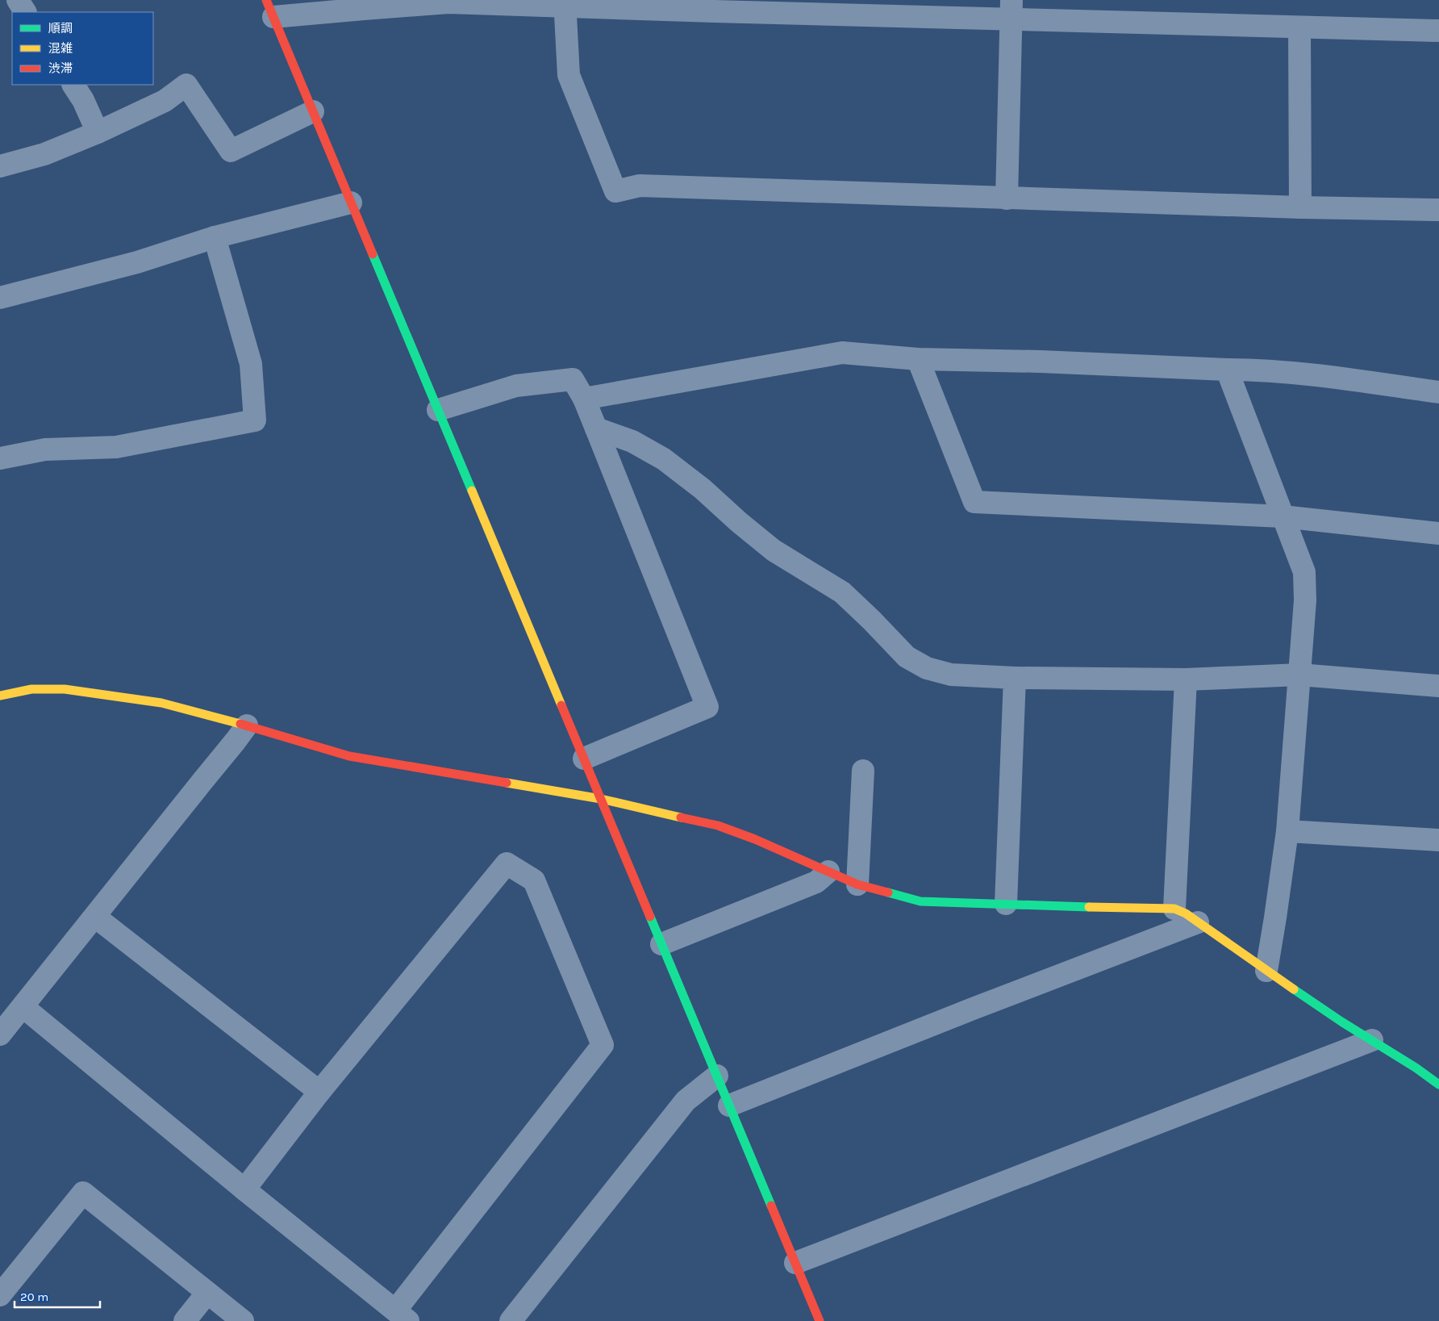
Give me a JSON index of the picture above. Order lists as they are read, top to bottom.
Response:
{
  "legend": ["順調", "混雑", "渋滞"],
  "scale_bar": "20 m"
}
